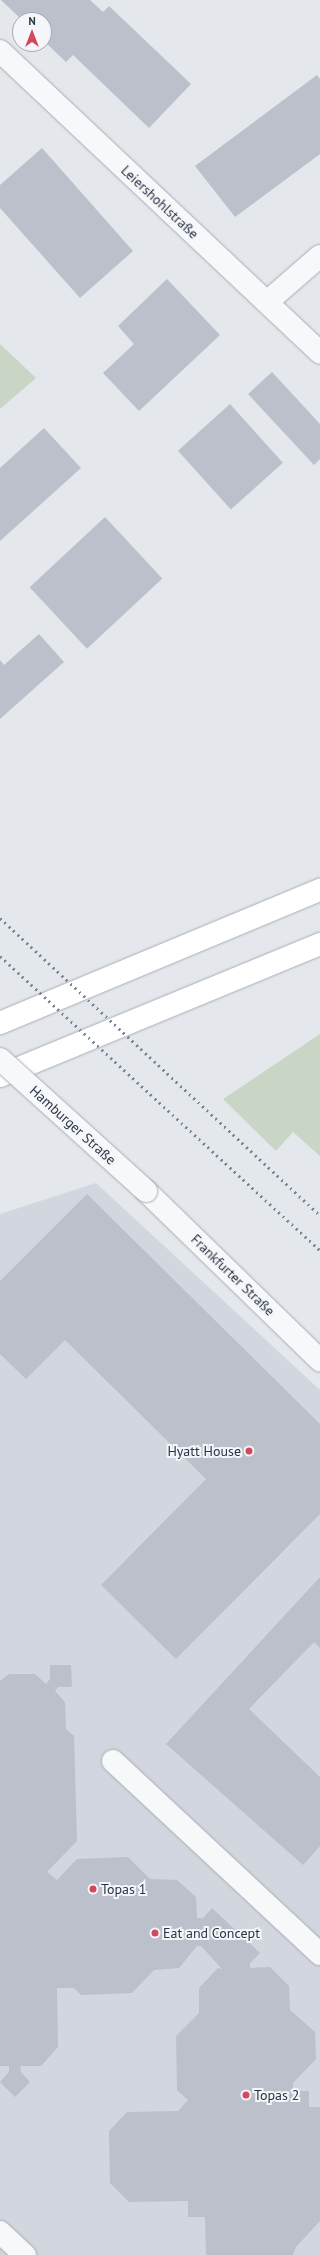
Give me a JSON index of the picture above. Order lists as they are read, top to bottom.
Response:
{
  "streets": {
    "street": ["Leiershohlstraße", "Hamburger Straße", "Frankfurter Straße"]
  },
  "crossings": [
    ["Hamburger Straße", "Frankfurter Straße"]
  ],
  "places": [
    "Hyatt House",
    "Topas 1",
    "Eat and Concept",
    "Topas 2"
  ],
  "north": "top"
}
